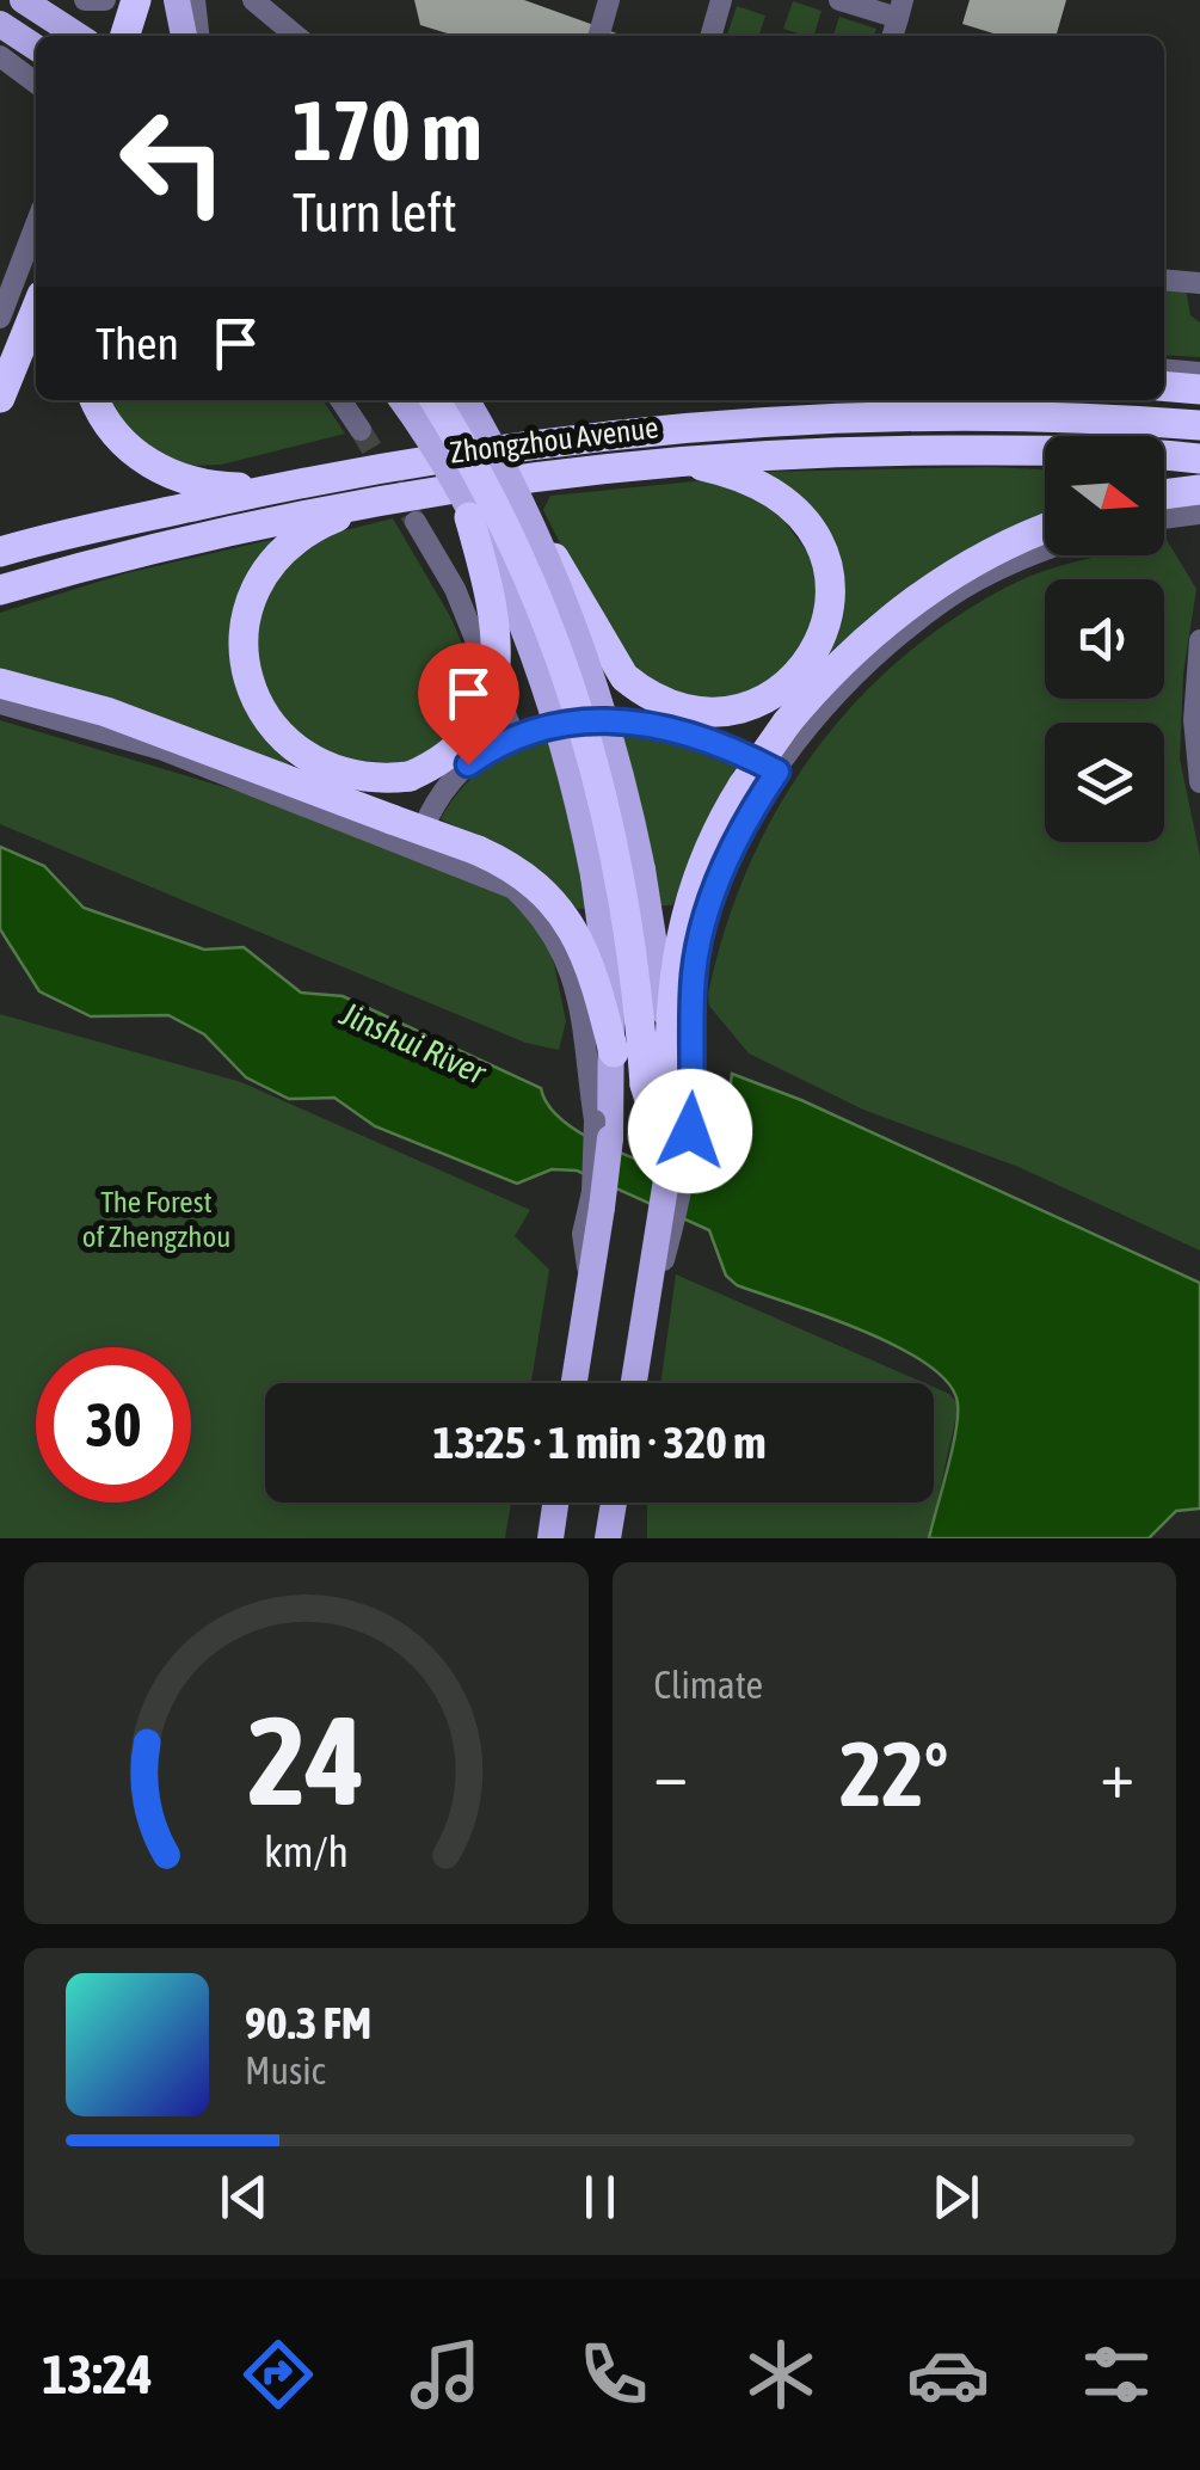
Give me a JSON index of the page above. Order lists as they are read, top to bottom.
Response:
{
  "streets": {
    "highway": ["Zhongzhou Avenue"]
  },
  "water": ["Jinshui River"],
  "parks": ["The Forest of Zhengzhou"],
  "north": "right",
  "page": {
    "turn": ["170 m", "Turn left"],
    "then": "Then",
    "limit": "30",
    "trip": "13:25 · 1 min · 320 m",
    "tile": "Climate",
    "heat": ["−", "22°", "+"],
    "song": ["90.3 FM", "Music"],
    "tabs": "13:24",
    "gauge": ["24", "km/h"]
  }
}
